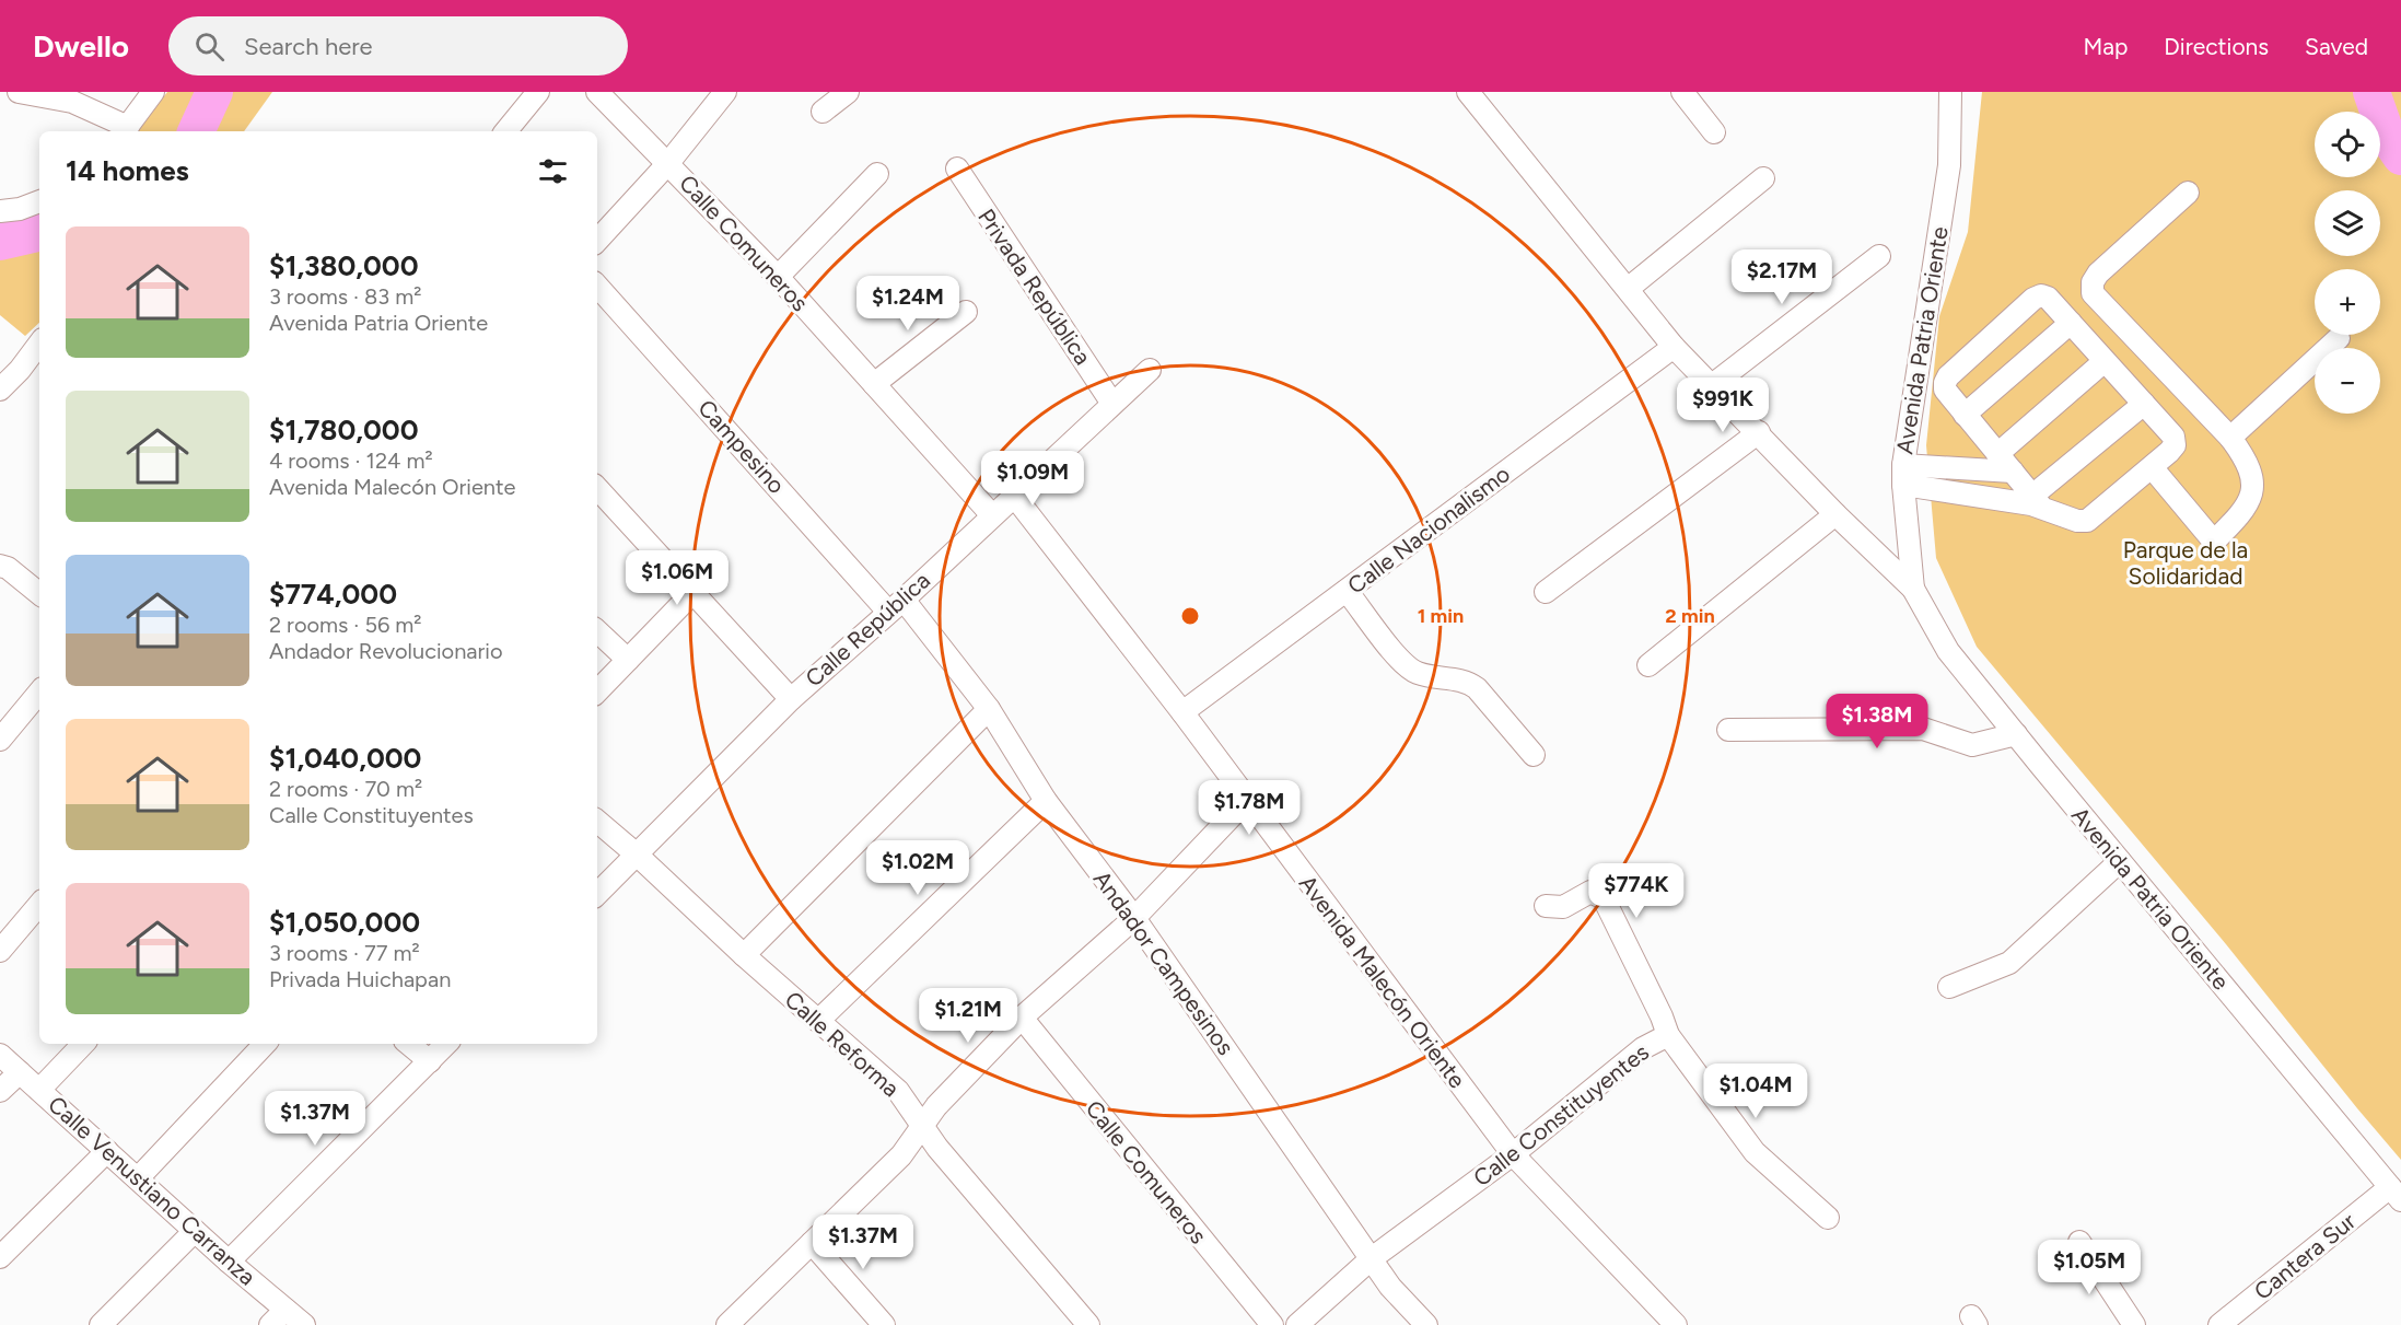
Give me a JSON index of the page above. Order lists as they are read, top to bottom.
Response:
{
  "streets": {
    "street": [
      "Calle Comuneros",
      "Privada República",
      "Avenida Patria Oriente",
      "Campesino",
      "Calle Nacionalismo",
      "Calle República",
      "Andador Campesinos",
      "Avenida Malecón Oriente",
      "Calle Reforma",
      "Calle Constituyentes",
      "Calle Venustiano Carranza",
      "Cantera Sur"
    ]
  },
  "crossings": [
    ["Calle Comuneros", "Calle República"],
    ["Privada República", "Calle República"],
    ["Avenida Patria Oriente", "Calle Nacionalismo"],
    ["Avenida Patria Oriente", "Cantera Sur"],
    ["Campesino", "Calle República"],
    ["Campesino", "Andador Campesinos"],
    ["Calle Nacionalismo", "Avenida Malecón Oriente"],
    ["Calle República", "Andador Campesinos"],
    ["Calle República", "Avenida Malecón Oriente"],
    ["Calle República", "Calle Reforma"],
    ["Andador Campesinos", "Calle Constituyentes"],
    ["Avenida Malecón Oriente", "Calle Constituyentes"]
  ],
  "parks": ["Parque de la Solidaridad"],
  "page": {
    "header": "Dwello",
    "search": "Search here",
    "nav": ["Map", "Directions", "Saved"],
    "map_buttons": ["+", "−"],
    "heading": "14 homes",
    "list": [
      {
        "name": "$1,380,000",
        "note": "3 rooms · 83 m² · Avenida Patria Oriente"
      },
      {
        "name": "$1,780,000",
        "note": "4 rooms · 124 m² · Avenida Malecón Oriente"
      },
      {
        "name": "$774,000",
        "note": "2 rooms · 56 m² · Andador Revolucionario"
      },
      {
        "name": "$1,040,000",
        "note": "2 rooms · 70 m² · Calle Constituyentes"
      },
      {
        "name": "$1,050,000",
        "note": "3 rooms · 77 m² · Privada Huichapan"
      }
    ],
    "price": [
      "$2.17M",
      "$1.24M",
      "$991K",
      "$1.09M",
      "$1.06M",
      "$1.38M",
      "$1.78M",
      "$1.02M",
      "$774K",
      "$1.21M",
      "$1.04M",
      "$1.37M",
      "$1.37M",
      "$1.05M"
    ]
  },
  "rings": ["1 min", "2 min"]
}
